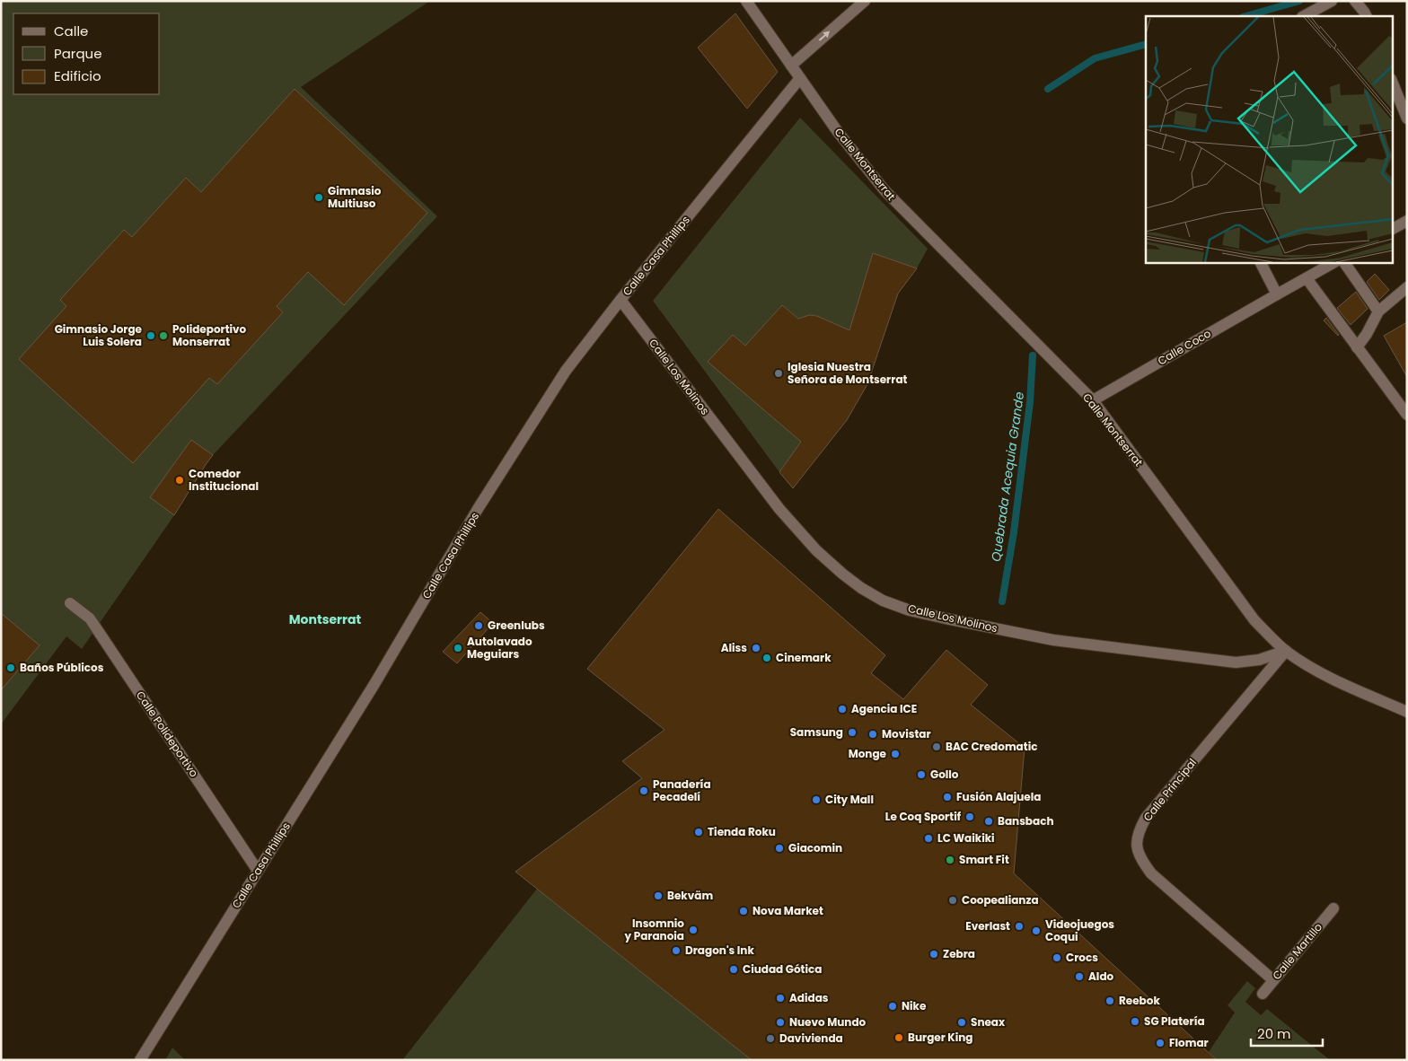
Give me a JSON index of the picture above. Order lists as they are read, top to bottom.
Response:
{
  "streets": {
    "street": [
      "Calle Montserrat",
      "Calle Casa Phillips",
      "Calle Coco",
      "Calle Los Molinos",
      "Calle Polideportivo",
      "Calle Principal",
      "Calle Martillo"
    ]
  },
  "crossings": [
    ["Calle Montserrat", "Calle Casa Phillips"],
    ["Calle Montserrat", "Calle Coco"],
    ["Calle Montserrat", "Calle Los Molinos"],
    ["Calle Montserrat", "Calle Principal"],
    ["Calle Casa Phillips", "Calle Los Molinos"],
    ["Calle Casa Phillips", "Calle Polideportivo"],
    ["Calle Los Molinos", "Calle Principal"],
    ["Calle Principal", "Calle Martillo"]
  ],
  "districts": ["Montserrat"],
  "water": ["Quebrada Acequia Grande"],
  "places": [
    "Gimnasio Multiuso",
    "Gimnasio Jorge Luis Solera",
    "Polideportivo Monserrat",
    "Iglesia Nuestra Señora de Montserrat",
    "Comedor Institucional",
    "Greenlubs",
    "Autolavado Meguiars",
    "Aliss",
    "Cinemark",
    "Baños Públicos",
    "Agencia ICE",
    "Samsung",
    "Movistar",
    "BAC Credomatic",
    "Monge",
    "Gollo",
    "Panadería Pecadelí",
    "Fusión Alajuela",
    "City Mall",
    "Le Coq Sportif",
    "Bansbach",
    "Tienda Roku",
    "LC Waikiki",
    "Giacomin",
    "Smart Fit",
    "Bekväm",
    "Coopealianza",
    "Nova Market",
    "Everlast",
    "Insomnio y Paranoia",
    "Videojuegos Coqui",
    "Dragon's Ink",
    "Zebra",
    "Crocs",
    "Ciudad Gótica",
    "Aldo",
    "Adidas",
    "Reebok",
    "Nike",
    "SG Platería",
    "Nuevo Mundo",
    "Sneax",
    "Burger King",
    "Davivienda",
    "Flomar"
  ],
  "legend": ["Calle", "Parque", "Edificio"],
  "scale_bar": "20 m"
}
